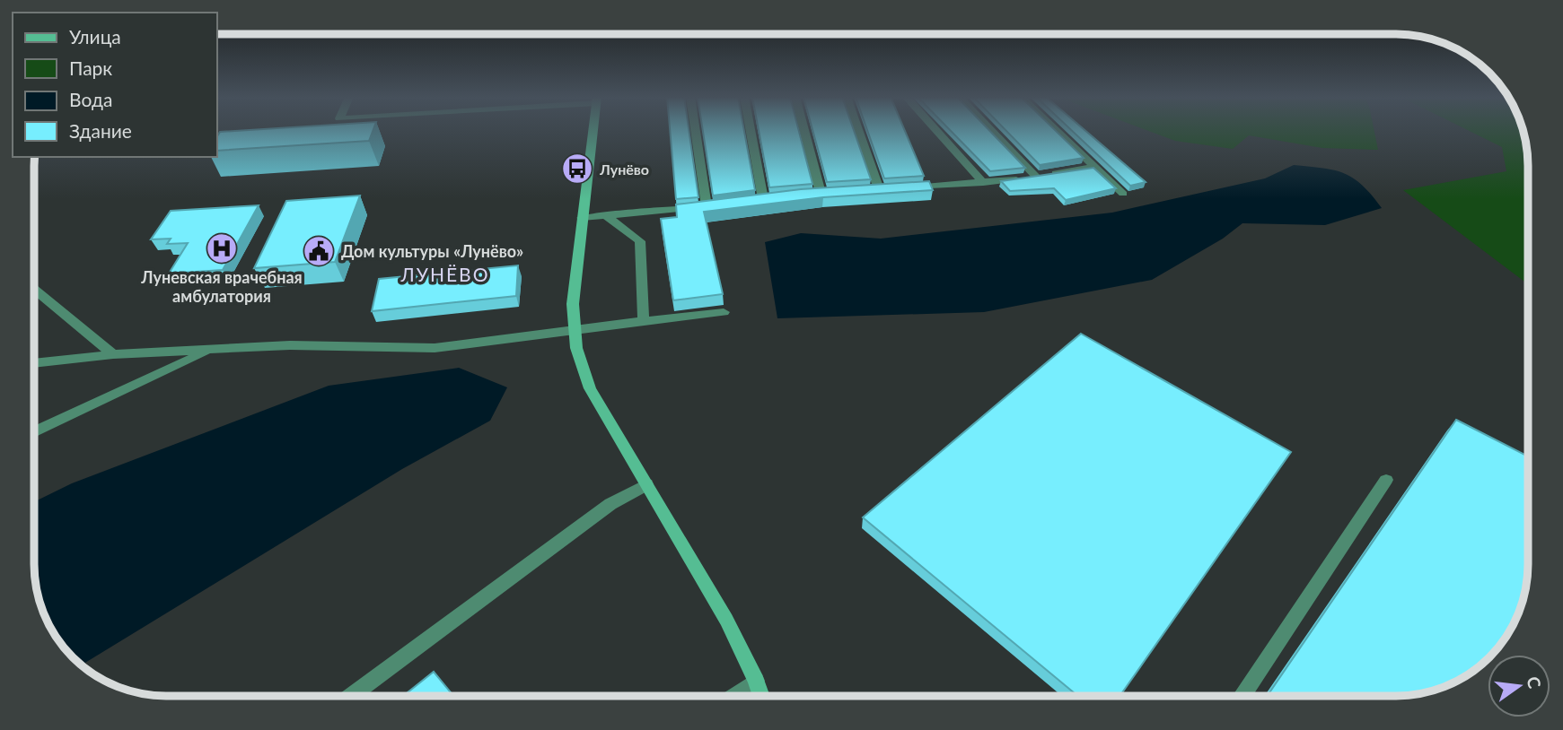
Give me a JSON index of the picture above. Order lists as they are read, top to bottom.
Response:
{
  "districts": ["ЛУНЁВО"],
  "places": {
    "bus stop": ["Лунёво"],
    "hospital": ["Луневская врачебная амбулатория"],
    "public building": ["Дом культуры «Лунёво»"]
  },
  "legend": [
    "Улица",
    "Парк",
    "Вода",
    "Здание"
  ],
  "north": "right"
}
